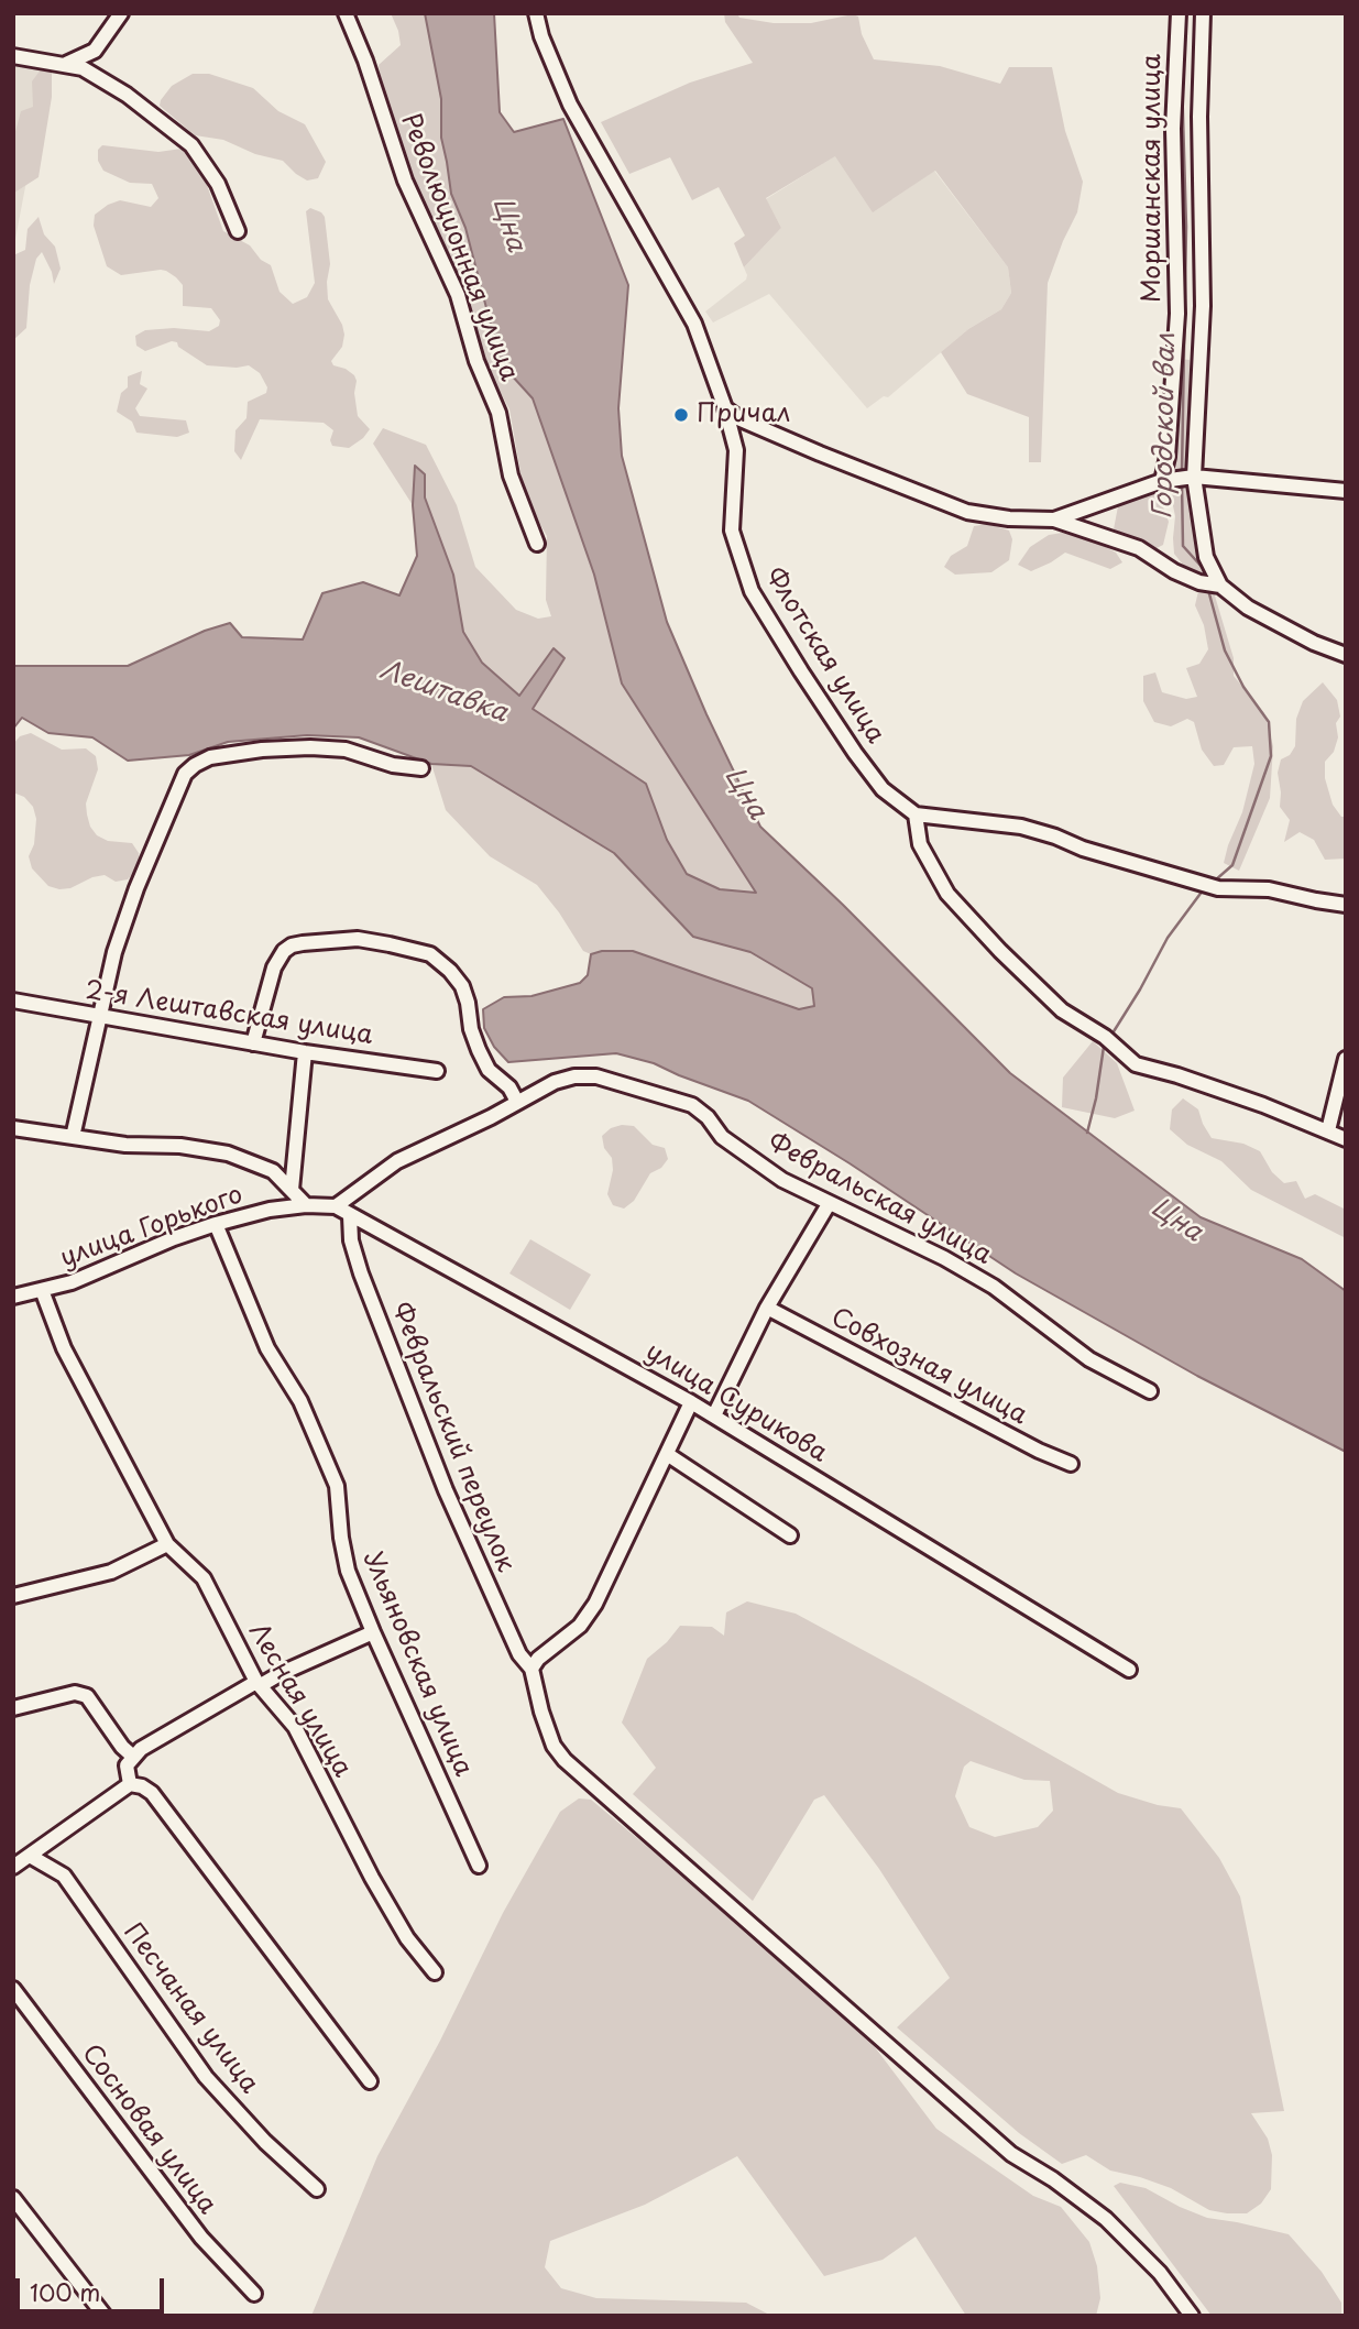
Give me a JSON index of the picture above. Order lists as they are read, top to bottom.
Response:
{
  "streets": {
    "street": [
      "Моршанская улица",
      "Революционная улица",
      "Флотская улица",
      "2-я Лештавская улица",
      "Февральская улица",
      "улица Горького",
      "Совхозная улица",
      "улица Сурикова",
      "Февральский переулок",
      "Ульяновская улица",
      "Лесная улица",
      "Песчаная улица",
      "Сосновая улица"
    ]
  },
  "crossings": [
    ["Февральская улица", "улица Сурикова"],
    ["улица Горького", "Ульяновская улица"],
    ["улица Горького", "Лесная улица"],
    ["улица Сурикова", "Февральский переулок"]
  ],
  "water": ["Цна", "Городской вал", "Лештавка"],
  "places": ["Причал"],
  "scale_bar": "100 m"
}
